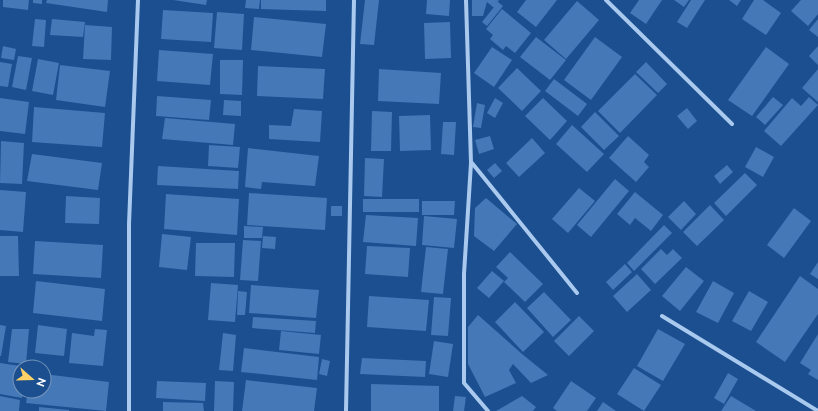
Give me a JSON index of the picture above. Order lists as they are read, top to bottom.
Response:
{
  "north": "right"
}
